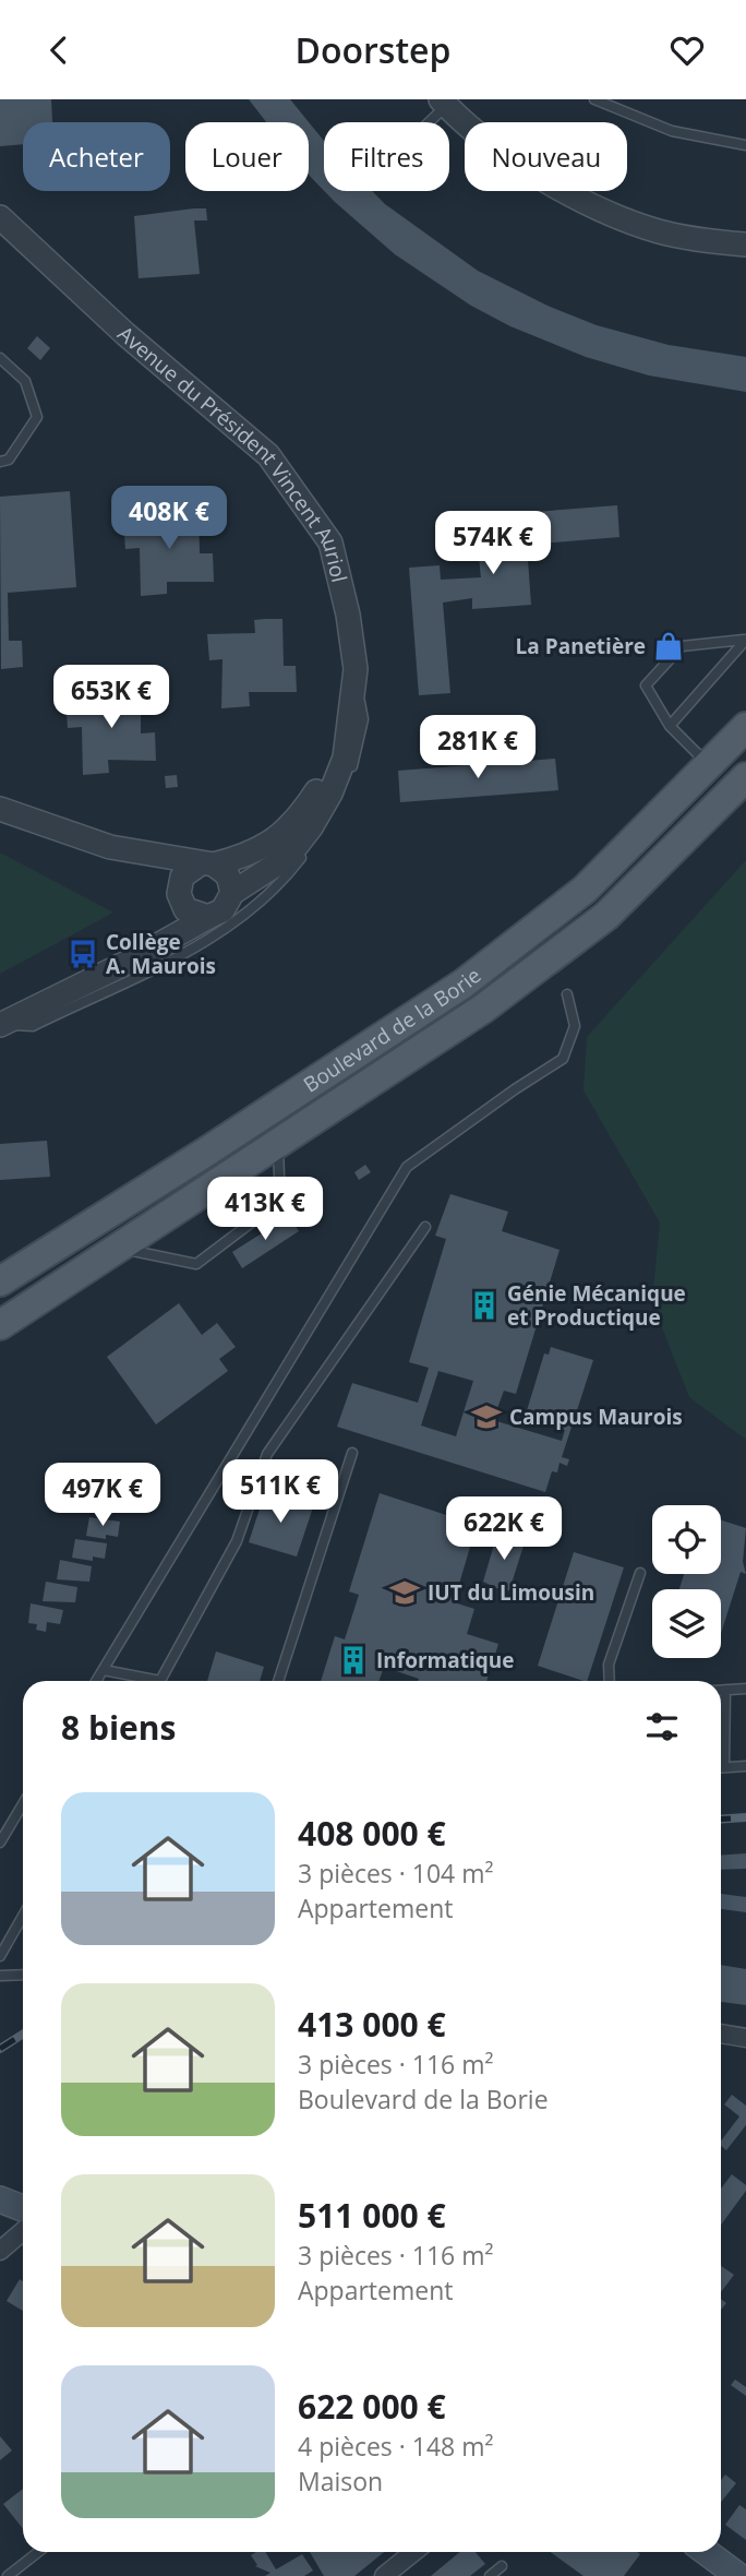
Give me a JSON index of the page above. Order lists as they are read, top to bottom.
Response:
{
  "streets": {
    "main road": ["Boulevard de la Borie"],
    "street": ["Avenue du Président Vincent Auriol"]
  },
  "places": {
    "shop": ["La Panetière"],
    "bus stop": ["Collège A. Maurois"],
    "building": ["Génie Mécanique et Productique", "Informatique"],
    "school or university": ["Campus Maurois", "IUT du Limousin"]
  },
  "page": {
    "header": "Doorstep",
    "chip": [
      "Acheter",
      "Louer",
      "Filtres",
      "Nouveau"
    ],
    "price": [
      "408K €",
      "574K €",
      "653K €",
      "281K €",
      "413K €",
      "511K €",
      "497K €",
      "622K €"
    ],
    "heading": "8 biens",
    "list": [
      {
        "name": "408 000 €",
        "note": "3 pièces · 104 m² · Appartement"
      },
      {
        "name": "413 000 €",
        "note": "3 pièces · 116 m² · Boulevard de la Borie"
      },
      {
        "name": "511 000 €",
        "note": "3 pièces · 116 m² · Appartement"
      },
      {
        "name": "622 000 €",
        "note": "4 pièces · 148 m² · Maison"
      }
    ]
  }
}
